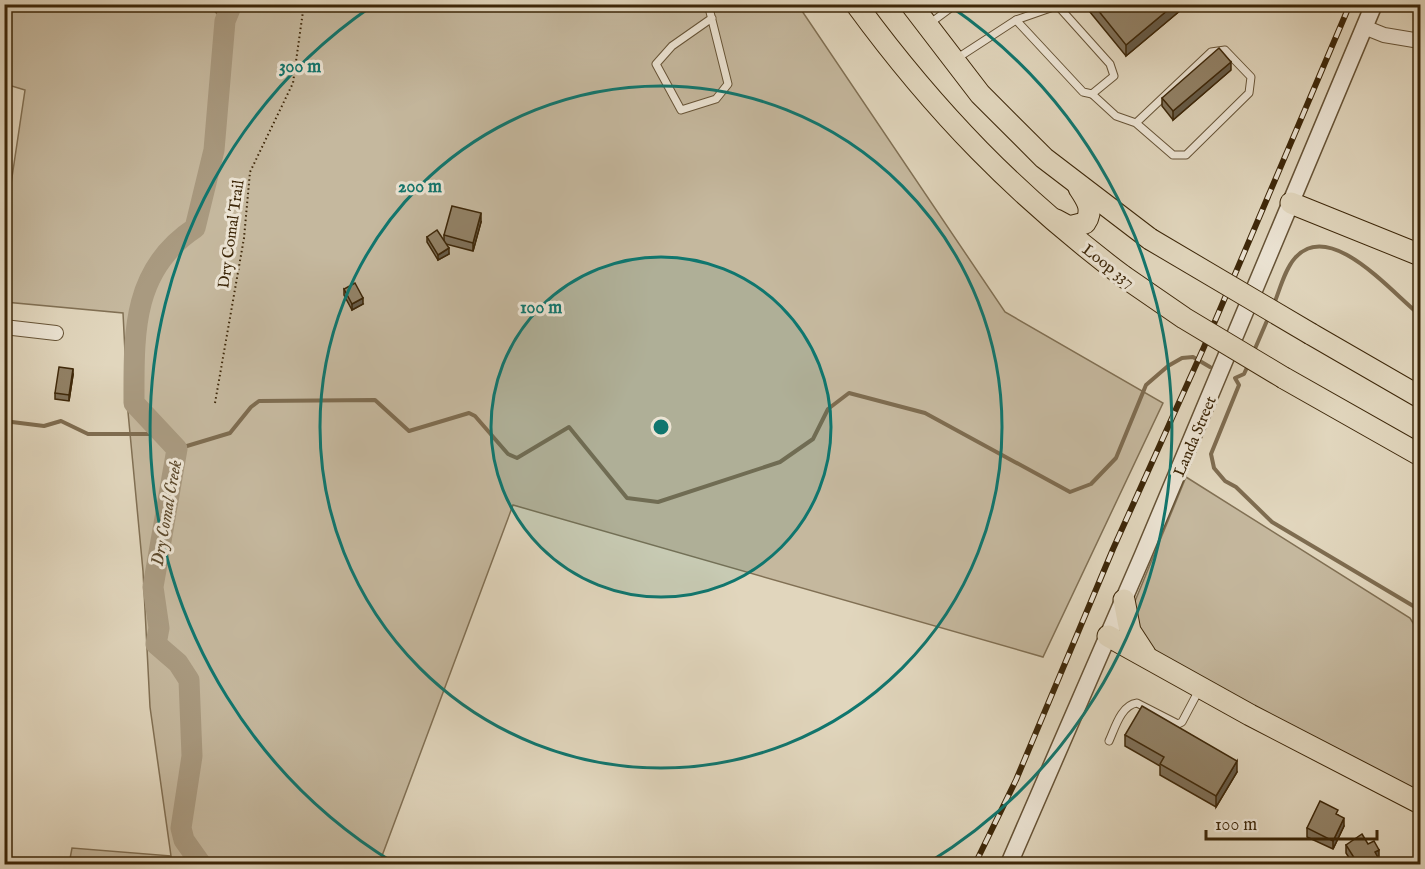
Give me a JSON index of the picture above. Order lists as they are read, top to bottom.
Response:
{
  "streets": {
    "main road": ["Loop 337"],
    "street": ["Landa Street"],
    "path": ["Dry Comal Trail"]
  },
  "water": ["Dry Comal Creek"],
  "scale_bar": "100 m",
  "rings": ["300 m", "200 m", "100 m"]
}
